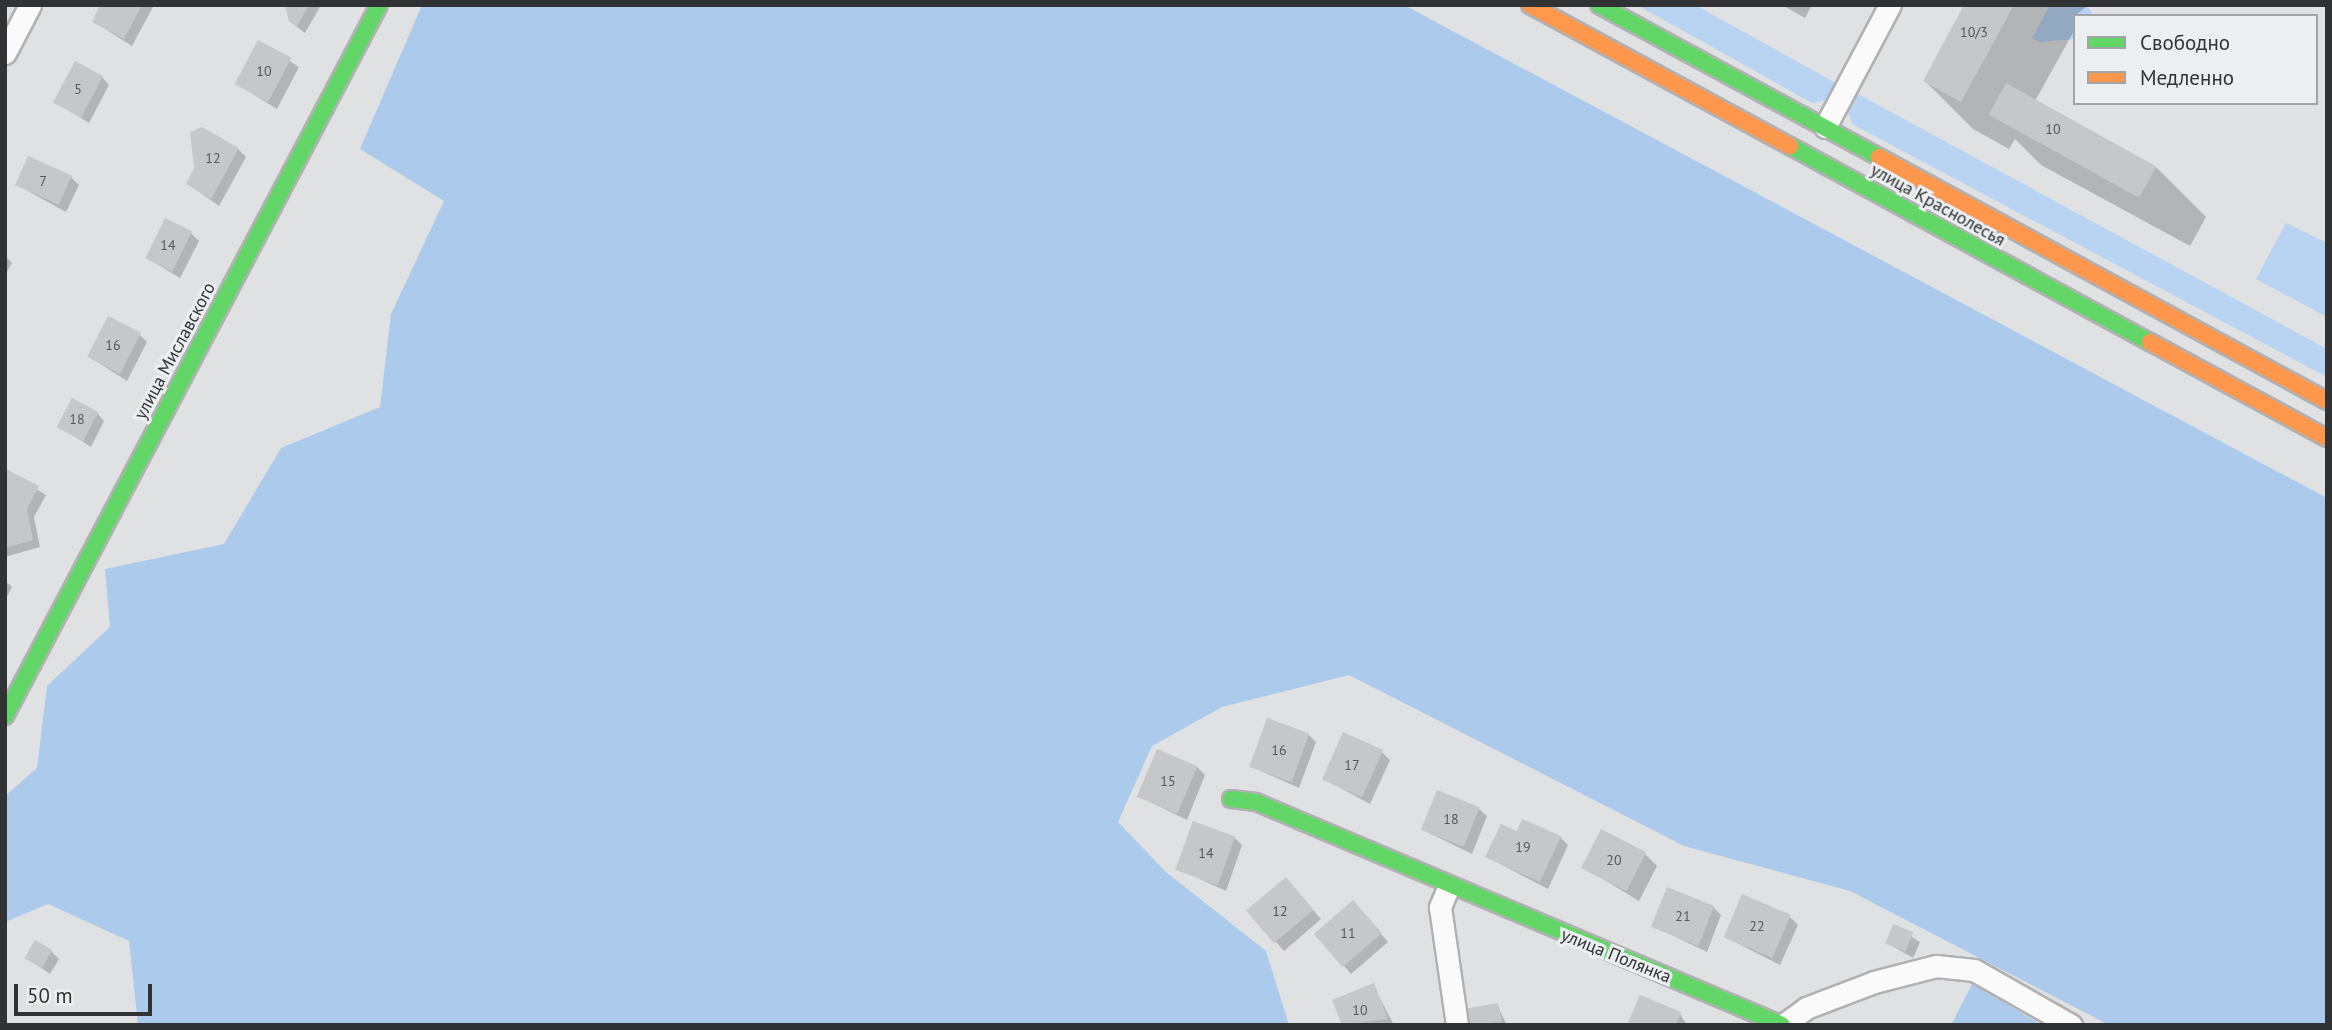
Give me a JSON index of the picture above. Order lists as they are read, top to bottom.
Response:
{
  "streets": {
    "street": ["улица Краснолесья", "улица Миславского", "улица Полянка"]
  },
  "house_numbers": [
    "10/3",
    "10",
    "5",
    "10",
    "12",
    "7",
    "14",
    "16",
    "18",
    "16",
    "17",
    "15",
    "18",
    "19",
    "14",
    "20",
    "12",
    "21",
    "22",
    "11",
    "10"
  ],
  "legend": ["Свободно", "Медленно"],
  "scale_bar": "50 m"
}
